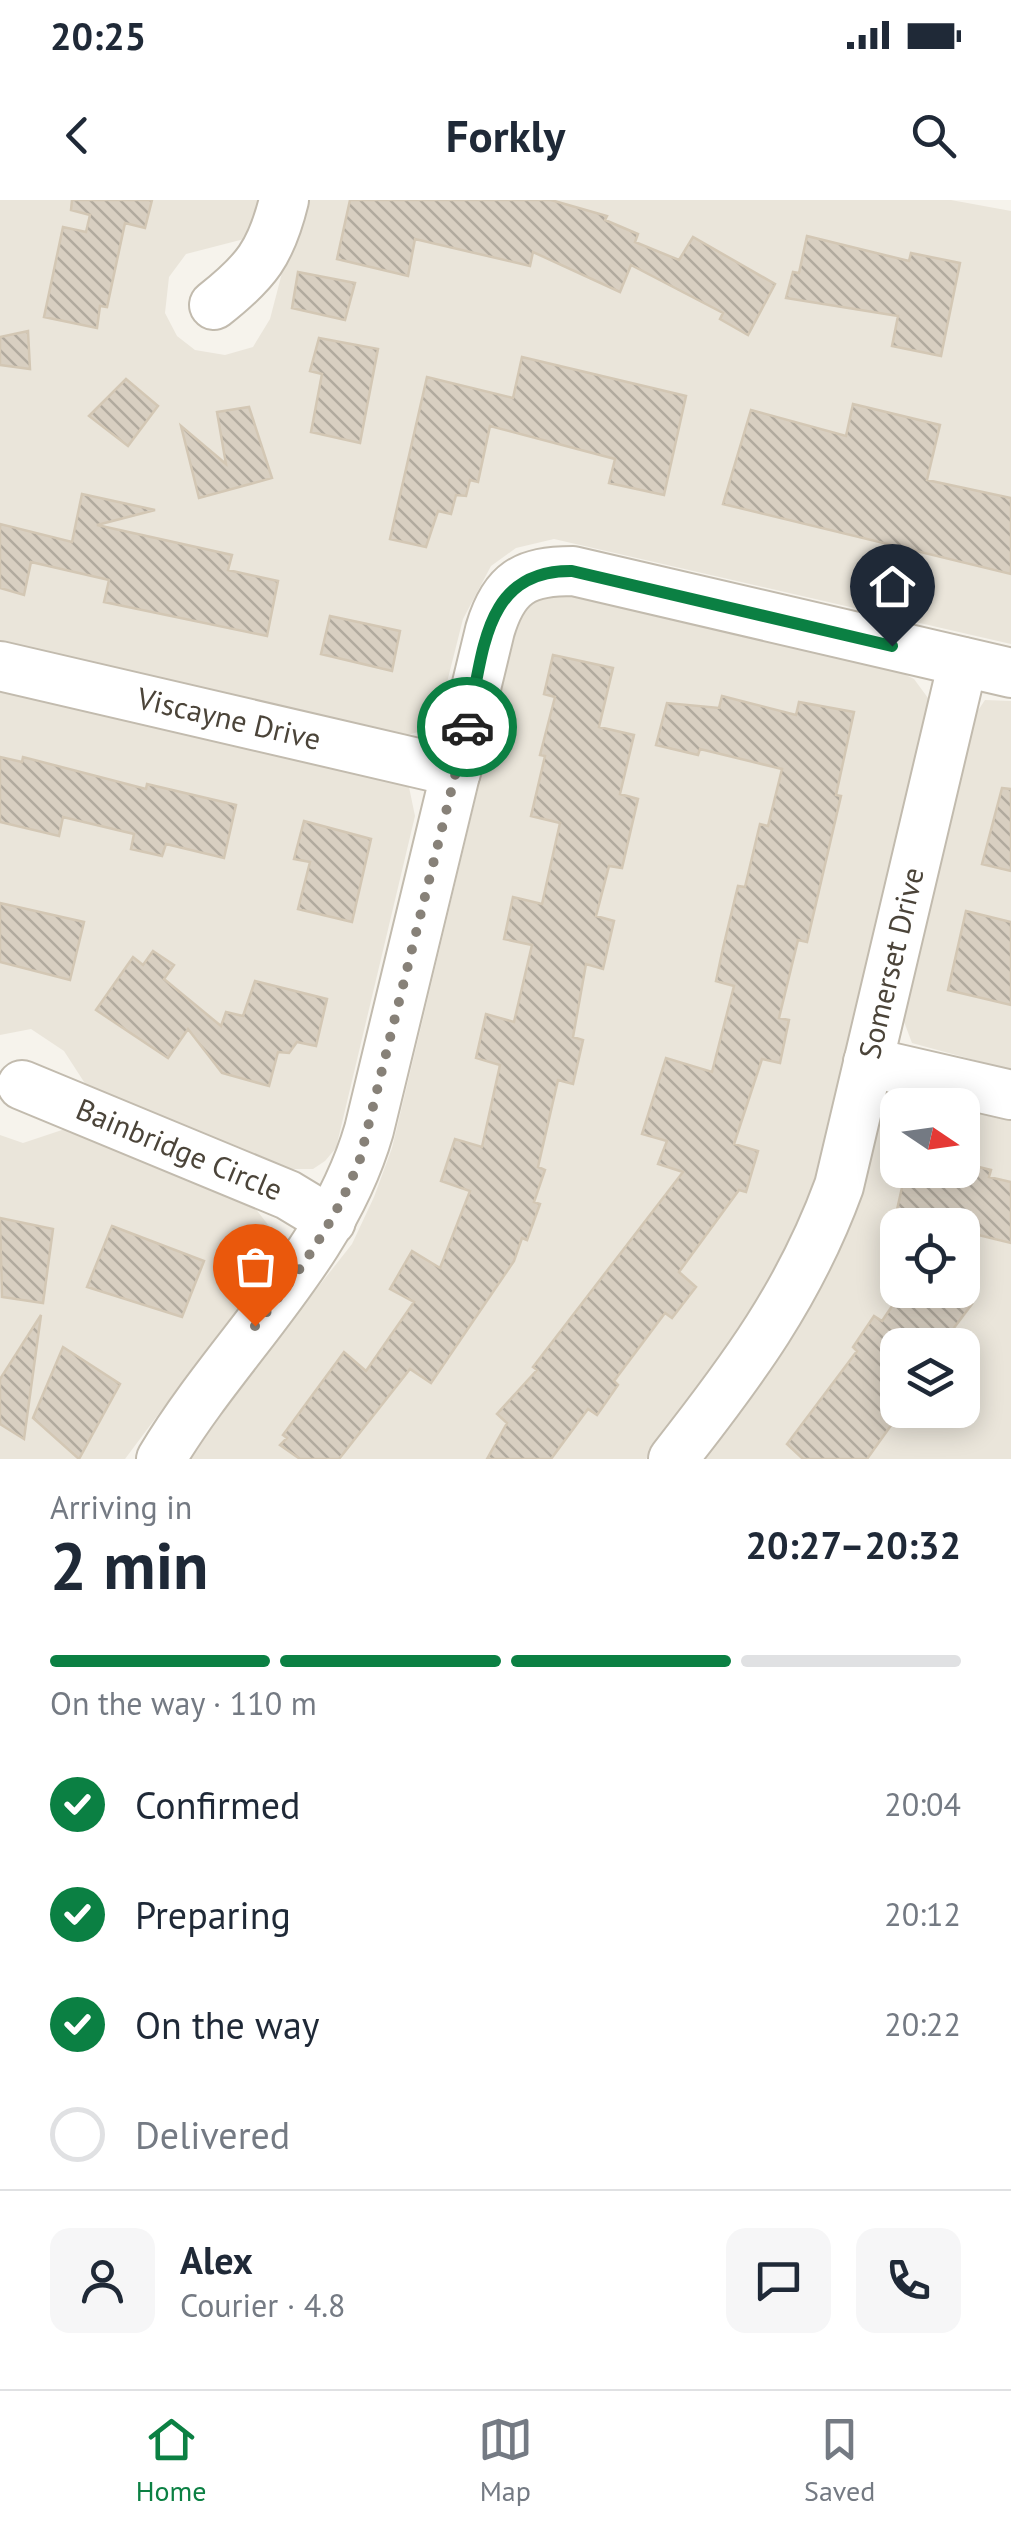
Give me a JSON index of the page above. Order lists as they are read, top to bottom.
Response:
{
  "streets": {
    "street": ["Viscayne Drive", "Somerset Drive", "Bainbridge Circle"]
  },
  "north": "right",
  "page": {
    "status": "20:25",
    "header": "Forkly",
    "heading": ["2 min", "Arriving in", "20:27–20:32"],
    "panel": ["Alex", "Courier · 4.8"],
    "bar": "On the way · 110 m",
    "list": [
      ["Confirmed", "20:04"],
      ["Preparing", "20:12"],
      ["On the way", "20:22"],
      "Delivered"
    ],
    "tabs": ["Home", "Map", "Saved"]
  }
}
